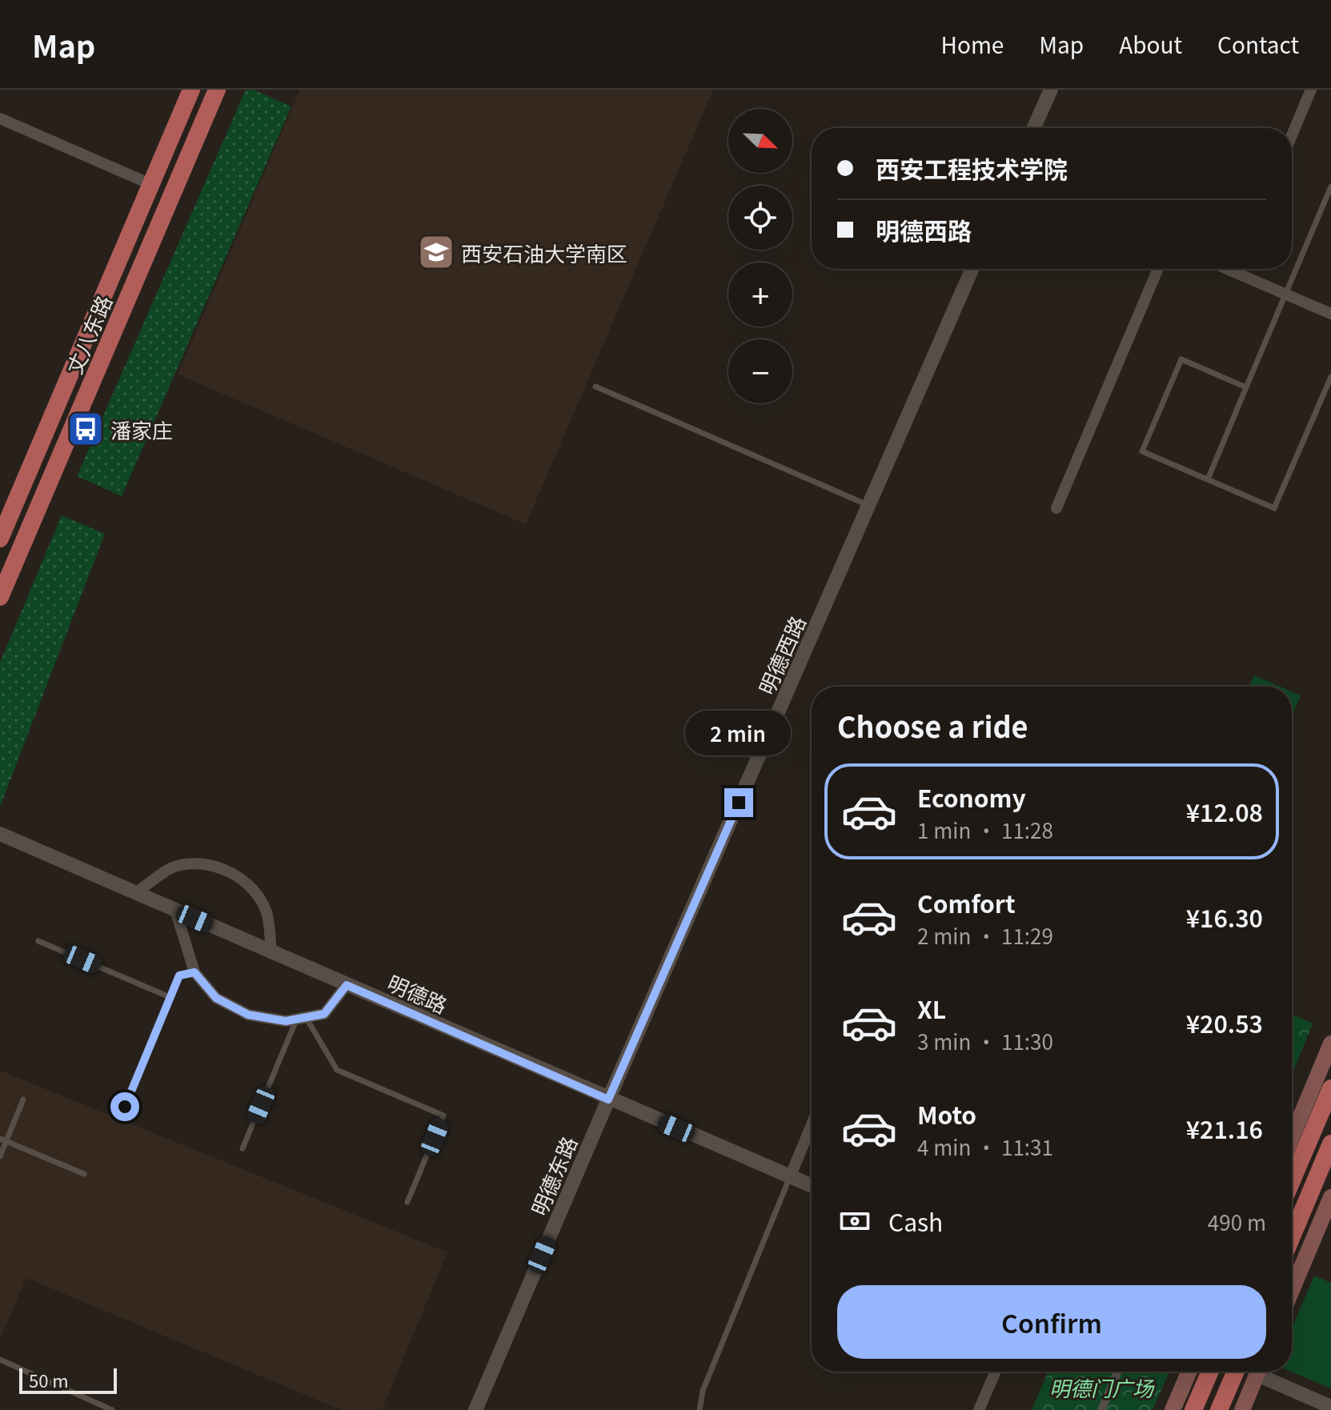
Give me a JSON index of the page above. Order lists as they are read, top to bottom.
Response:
{
  "streets": {
    "main road": ["丈八东路"],
    "street": ["明德西路", "明德路", "明德东路"]
  },
  "crossings": [
    ["明德西路", "明德路"],
    ["明德西路", "明德东路"],
    ["明德路", "明德东路"]
  ],
  "parks": ["明德门广场"],
  "places": {
    "school or university": ["西安石油大学南区"],
    "bus stop": ["潘家庄"]
  },
  "scale_bar": "50 m",
  "north": "bottom right",
  "page": {
    "header": "Map",
    "nav": [
      "Home",
      "Map",
      "About",
      "Contact"
    ],
    "map_buttons": ["+", "−"],
    "banner": ["西安工程技术学院", "明德西路"],
    "heading": "Choose a ride",
    "bubble": "2 min",
    "list": [
      {
        "name": "Economy",
        "note": "1 min · 11:28",
        "value": "¥12.08"
      },
      {
        "name": "Comfort",
        "note": "2 min · 11:29",
        "value": "¥16.30"
      },
      {
        "name": "XL",
        "note": "3 min · 11:30",
        "value": "¥20.53"
      },
      {
        "name": "Moto",
        "note": "4 min · 11:31",
        "value": "¥21.16"
      }
    ],
    "pay": ["Cash", "490 m"],
    "buttons": "Confirm",
    "scale": "50 m"
  }
}
